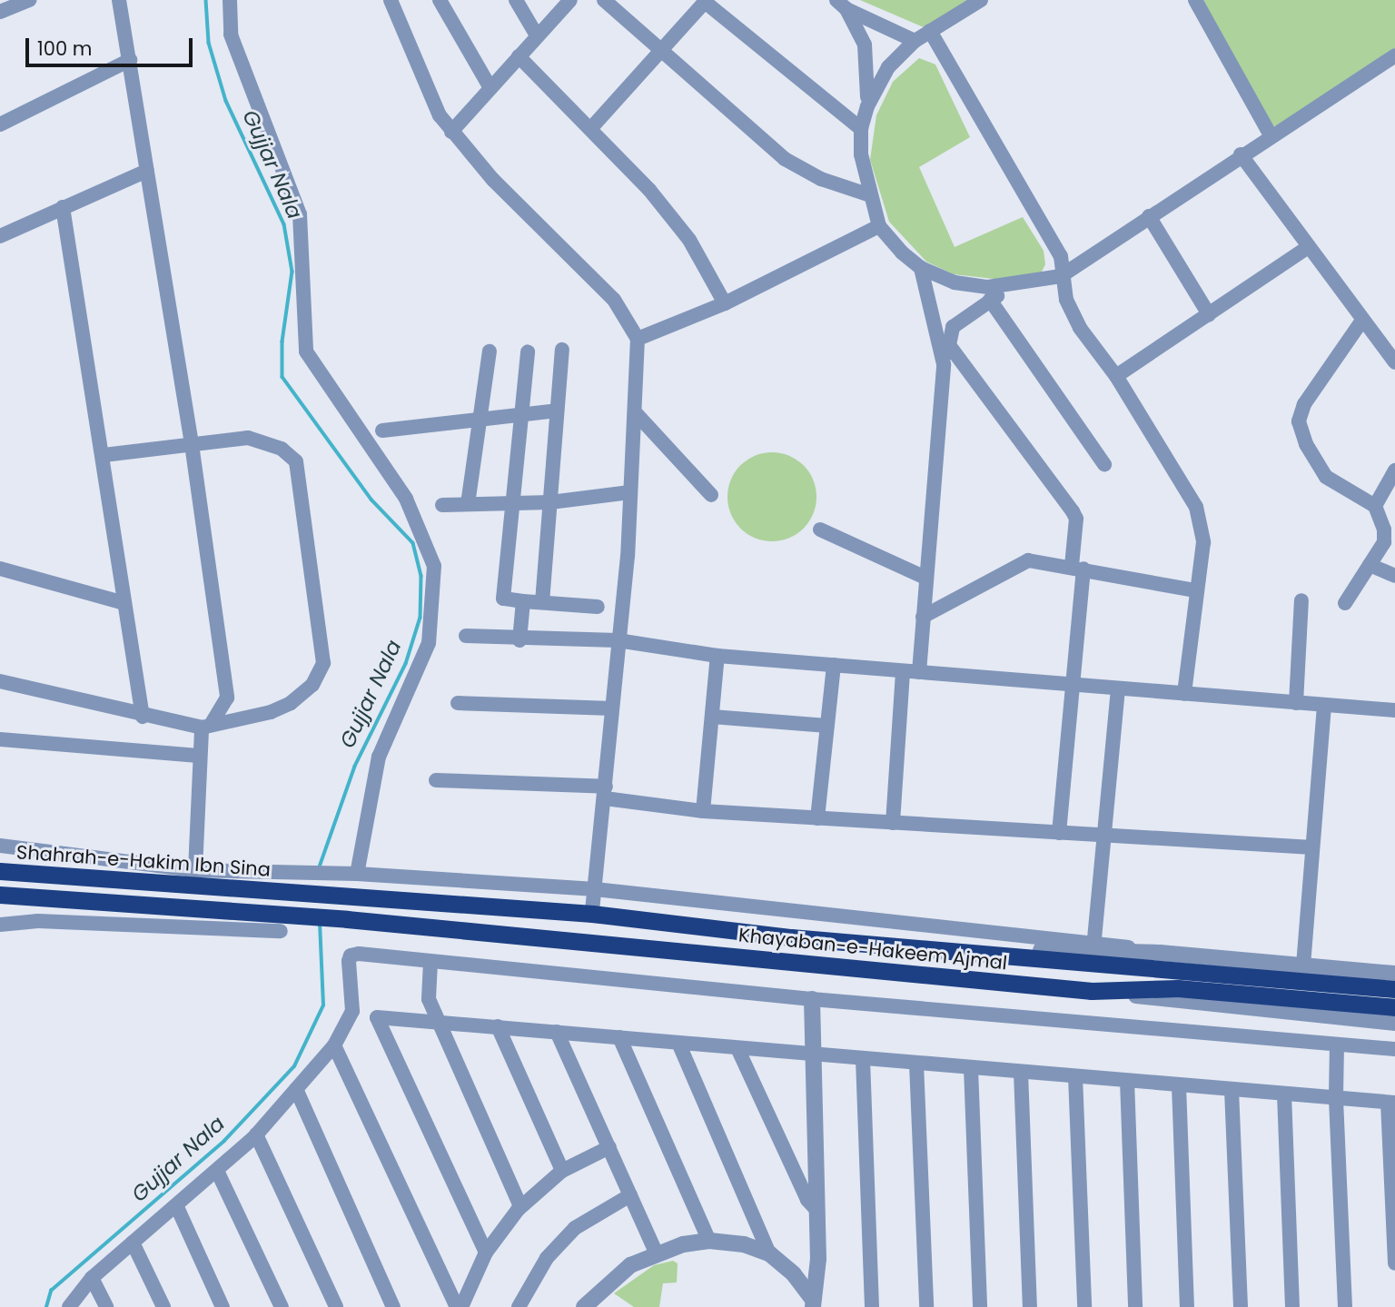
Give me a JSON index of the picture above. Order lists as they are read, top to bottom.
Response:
{
  "streets": {
    "highway": ["Shahrah-e-Hakim Ibn Sina", "Khayaban-e-Hakeem Ajmal"]
  },
  "crossings": [
    ["Shahrah-e-Hakim Ibn Sina", "Khayaban-e-Hakeem Ajmal"]
  ],
  "water": ["Gujjar Nala"],
  "scale_bar": "100 m"
}
